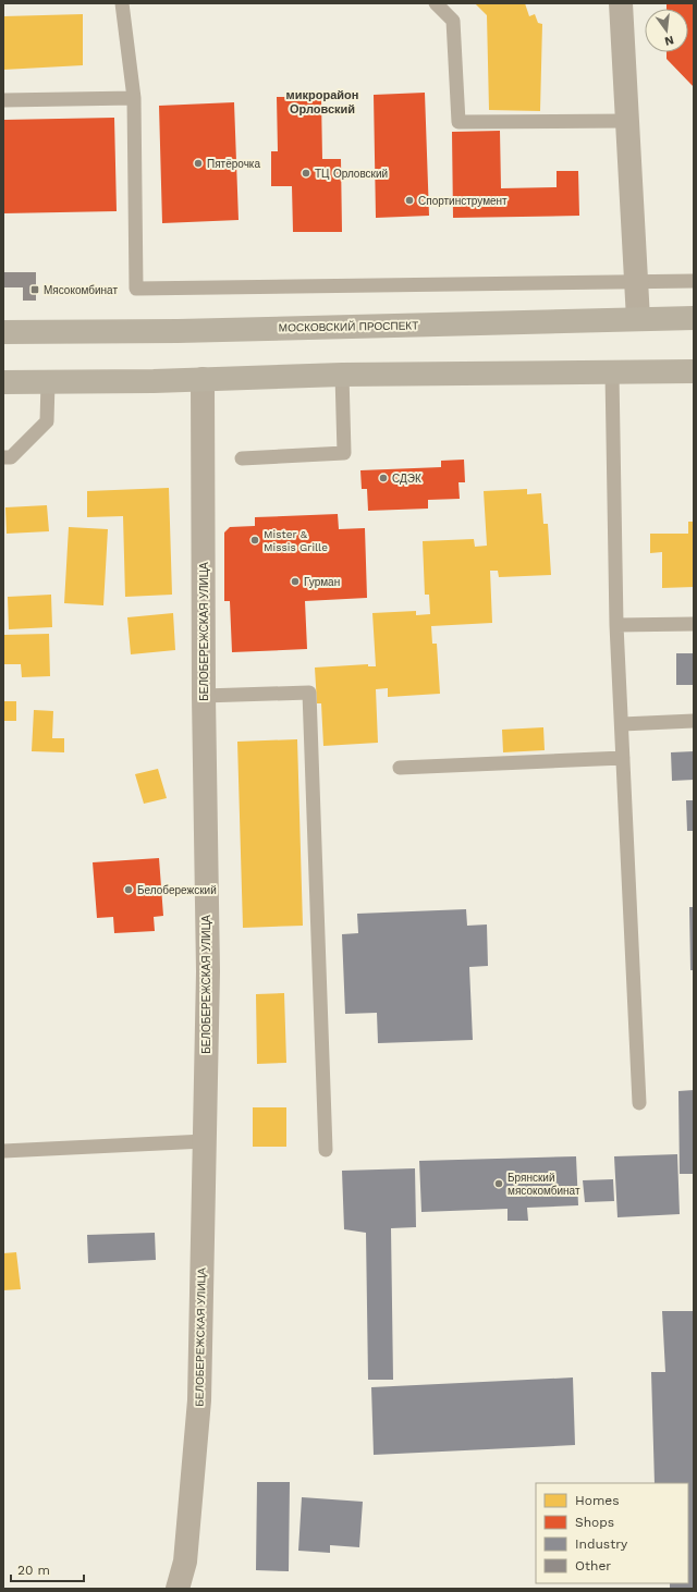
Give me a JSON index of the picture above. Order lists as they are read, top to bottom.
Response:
{
  "streets": {
    "main road": ["МОСКОВСКИЙ ПРОСПЕКТ"],
    "street": ["БЕЛОБЕРЕЖСКАЯ УЛИЦА"]
  },
  "districts": ["микрорайон Орловский"],
  "places": {
    "other": [
      "Пятёрочка",
      "ТЦ Орловский",
      "Спортинструмент",
      "СДЭК",
      "Mister & Missis Grille",
      "Гурман",
      "Белобережский",
      "Брянский мясокомбинат"
    ],
    "transit": ["Мясокомбинат"]
  },
  "legend": [
    "Homes",
    "Shops",
    "Industry",
    "Other"
  ],
  "scale_bar": "20 m",
  "north": "bottom"
}
